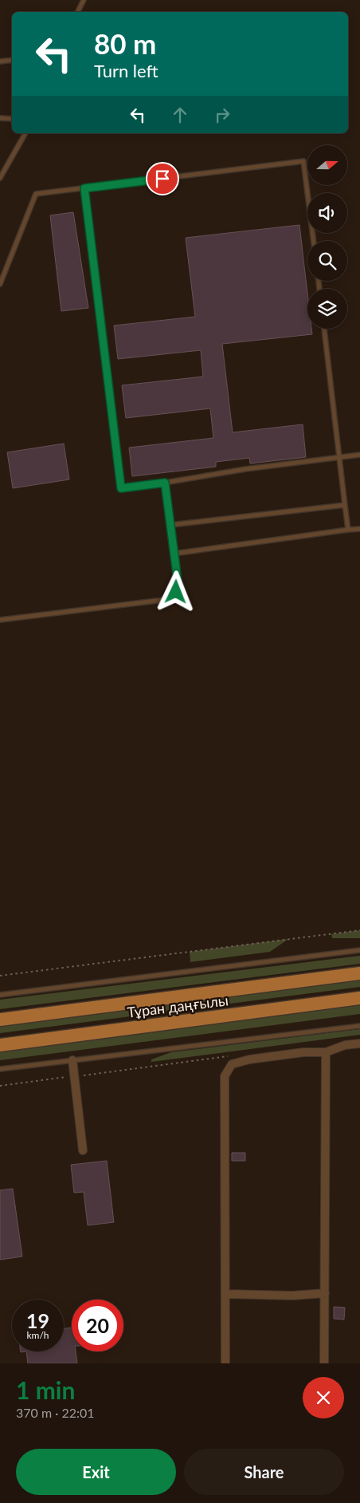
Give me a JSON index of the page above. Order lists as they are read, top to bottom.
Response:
{
  "streets": {
    "main road": ["Тұран даңғылы"]
  },
  "north": "right",
  "page": {
    "turn": ["80 m", "Turn left"],
    "speed": "19 km/h",
    "limit": "20",
    "heading": ["1 min", "370 m · 22:01"],
    "buttons": ["Exit", "Share"]
  }
}
